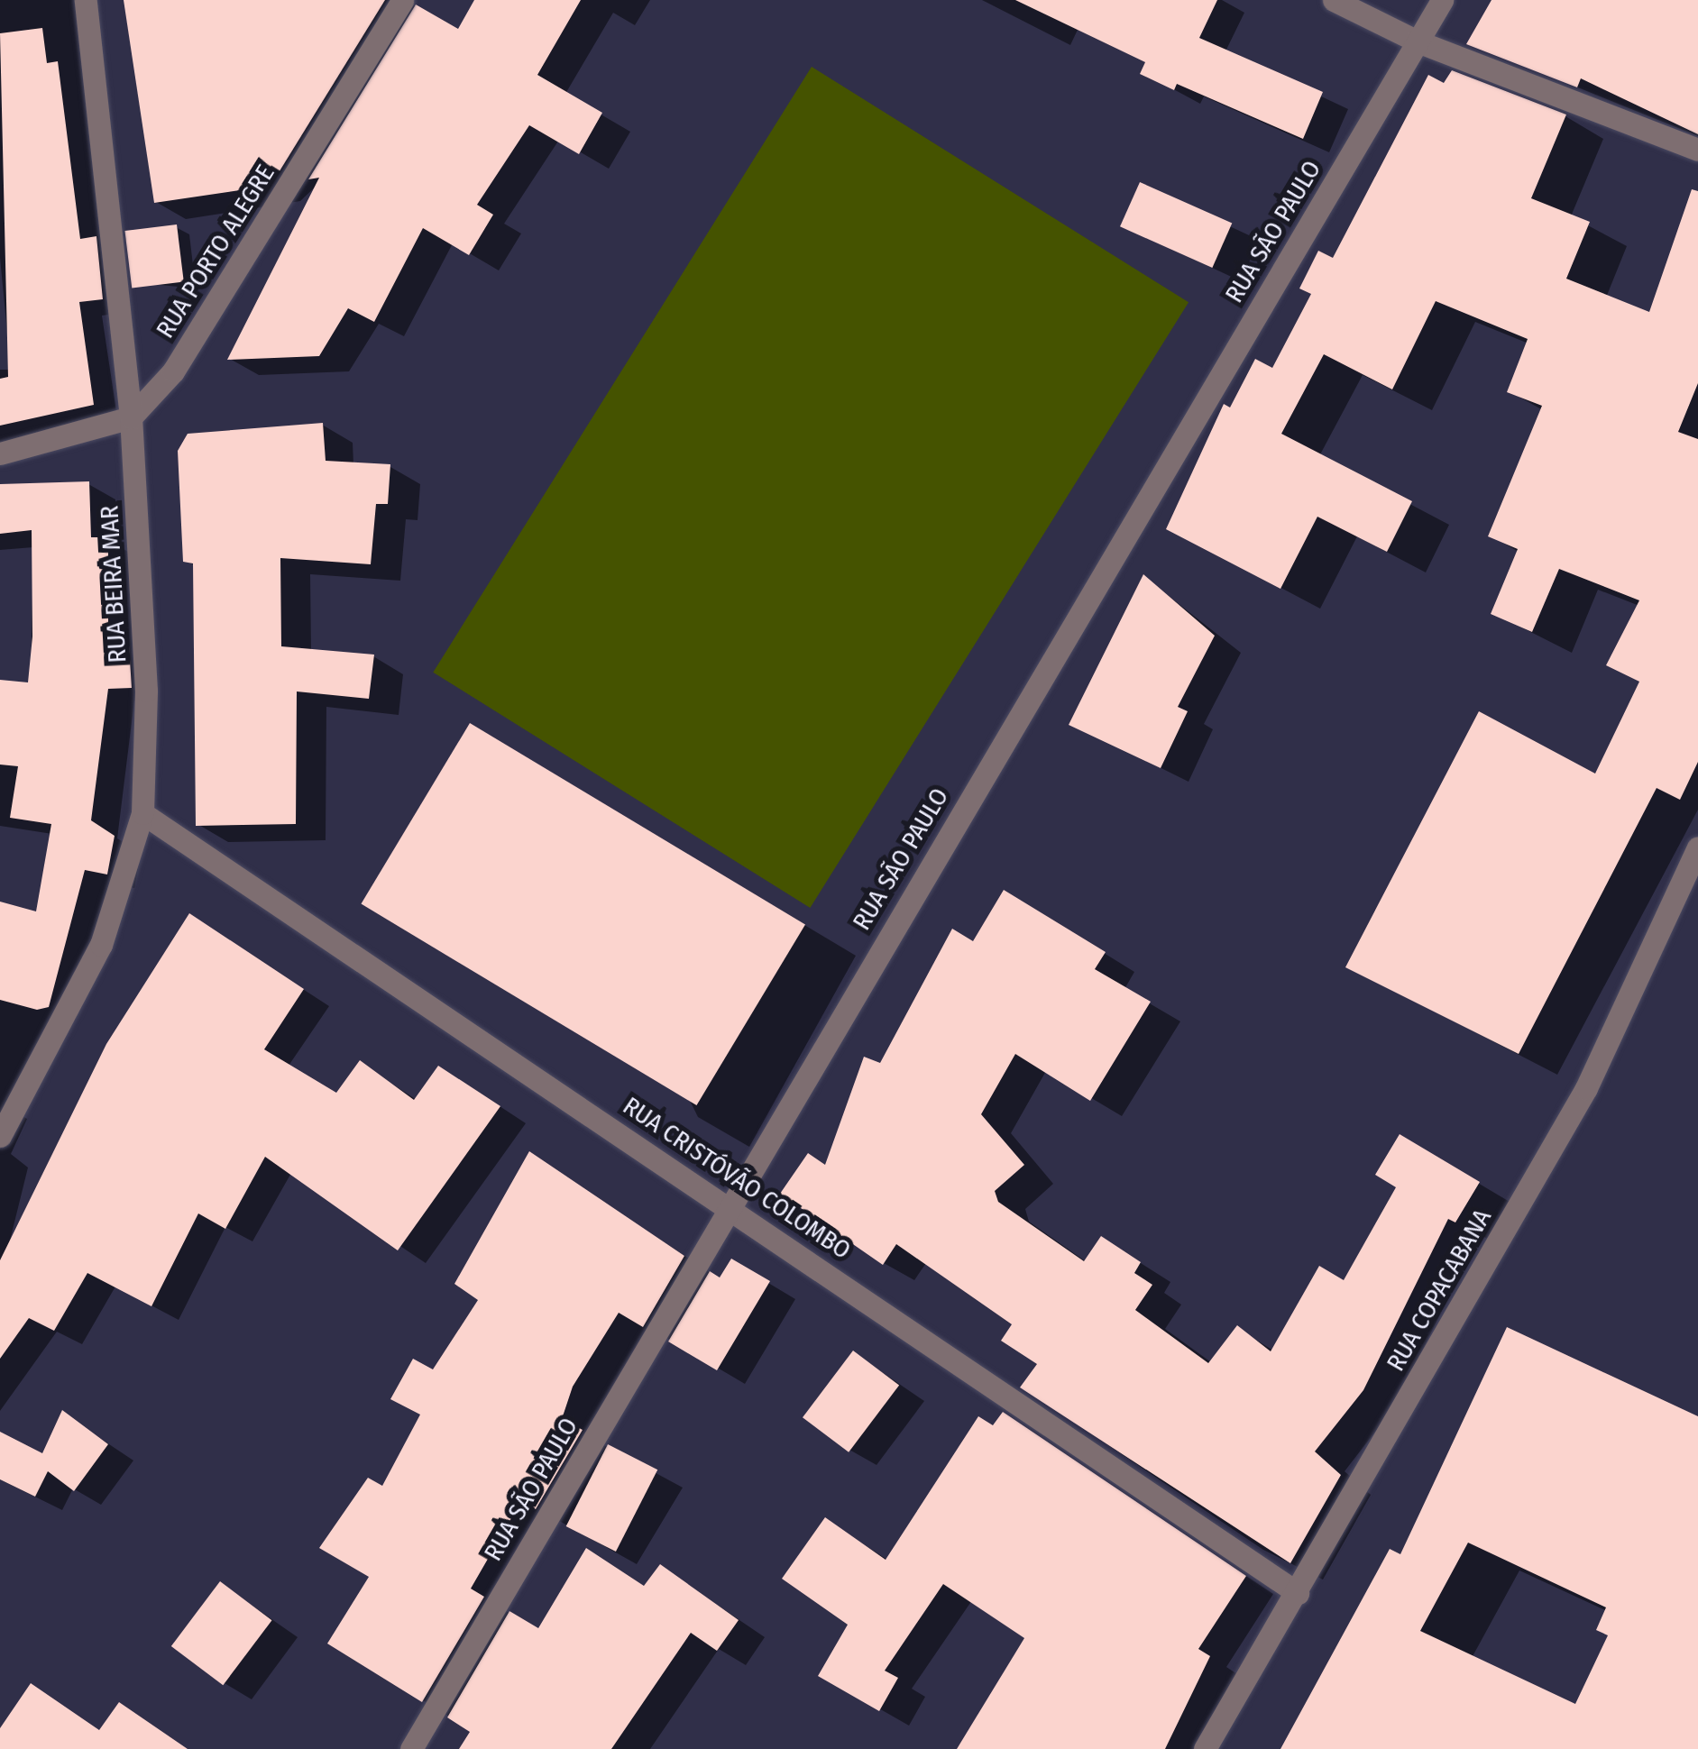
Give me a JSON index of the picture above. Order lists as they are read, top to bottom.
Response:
{
  "streets": {
    "street": [
      "RUA SÃO PAULO",
      "RUA PORTO ALEGRE",
      "RUA BEIRA MAR",
      "RUA CRISTÓVÃO COLOMBO",
      "RUA COPACABANA"
    ]
  },
  "crossings": [
    ["RUA SÃO PAULO", "RUA CRISTÓVÃO COLOMBO"],
    ["RUA PORTO ALEGRE", "RUA BEIRA MAR"],
    ["RUA BEIRA MAR", "RUA CRISTÓVÃO COLOMBO"],
    ["RUA CRISTÓVÃO COLOMBO", "RUA COPACABANA"]
  ]
}
